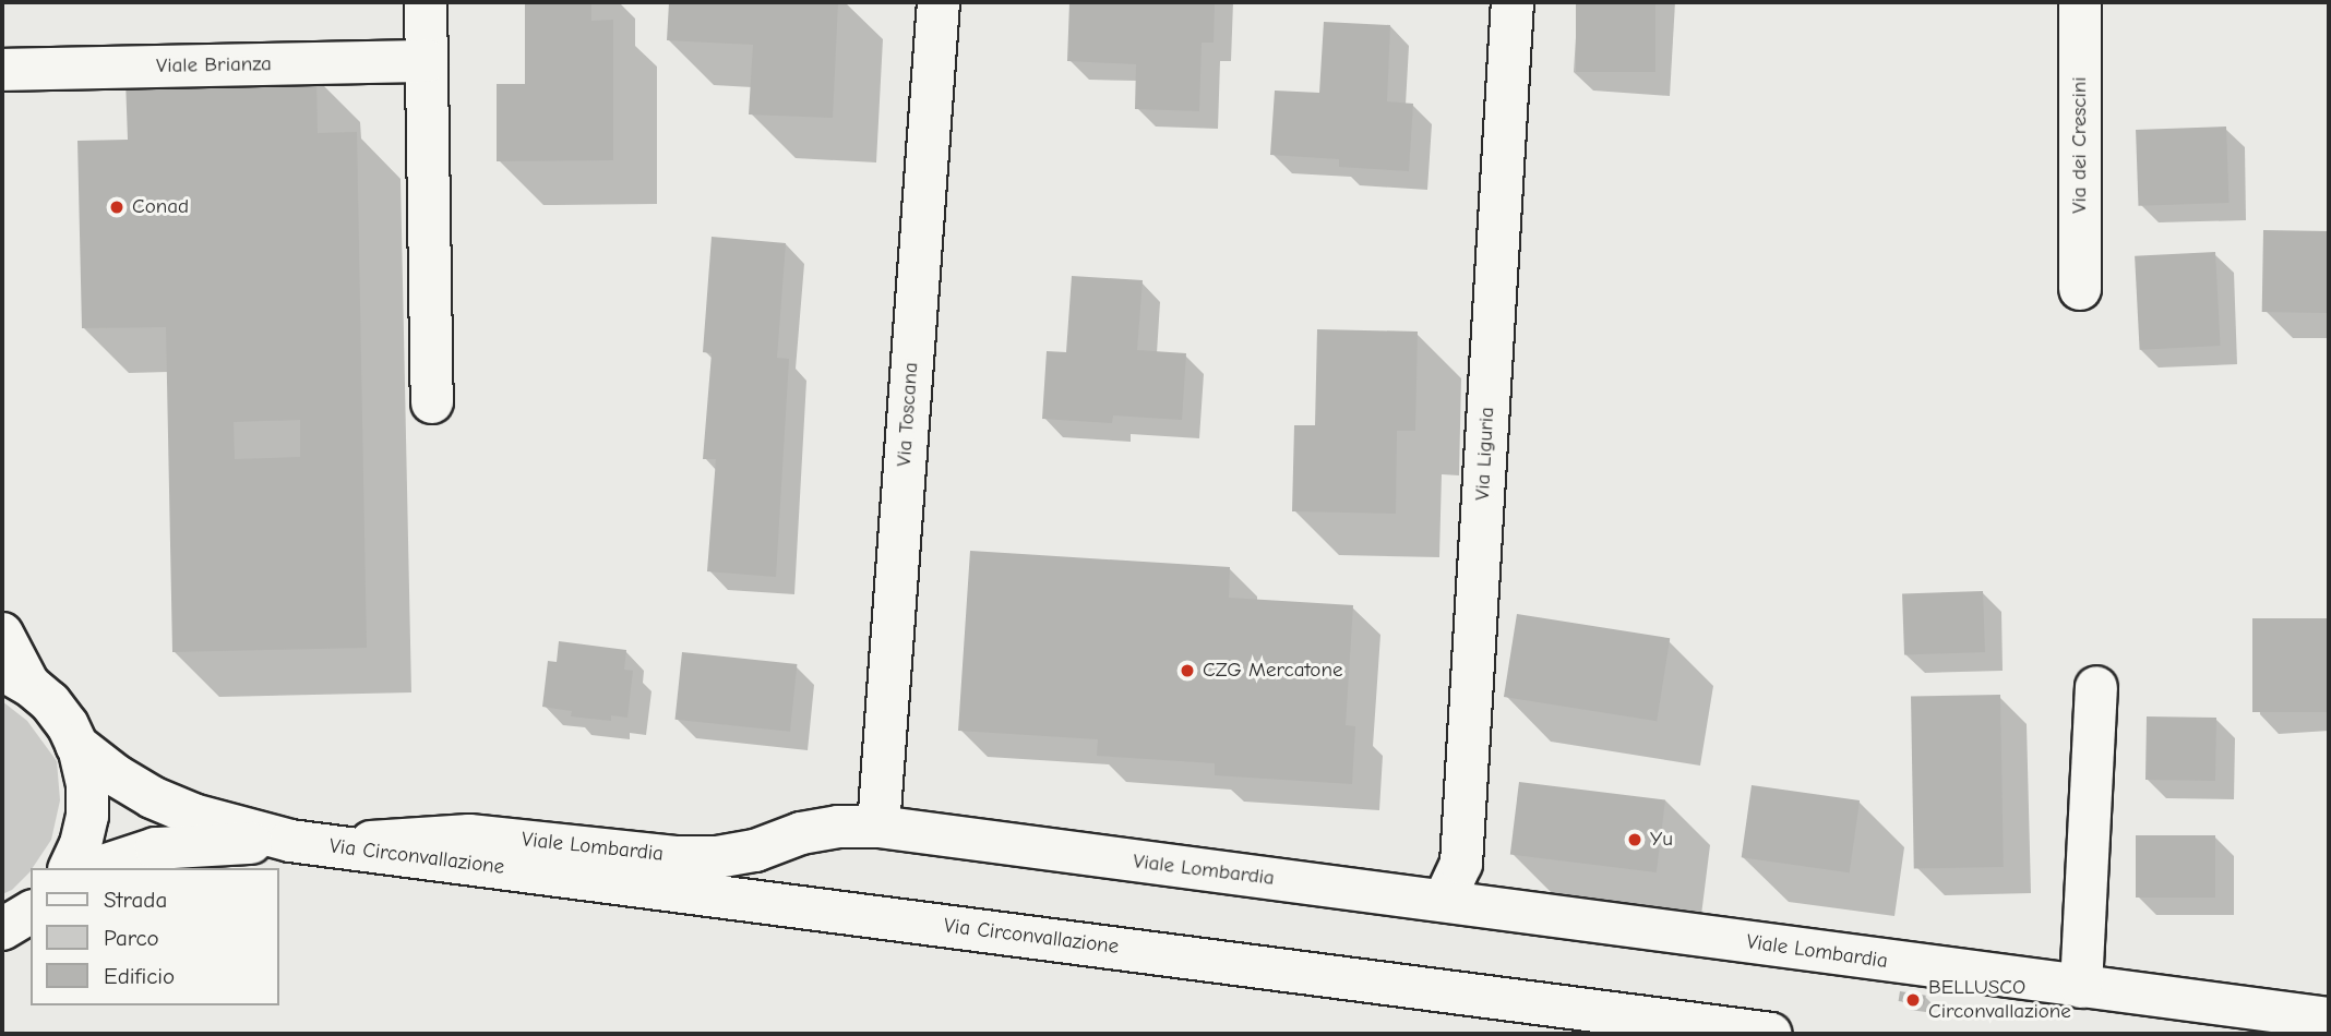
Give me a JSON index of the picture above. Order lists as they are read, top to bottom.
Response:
{
  "streets": {
    "street": [
      "Viale Brianza",
      "Via dei Crescini",
      "Via Toscana",
      "Via Liguria",
      "Viale Lombardia",
      "Via Circonvallazione"
    ]
  },
  "crossings": [
    ["Via Toscana", "Viale Lombardia"],
    ["Via Liguria", "Viale Lombardia"],
    ["Viale Lombardia", "Via Circonvallazione"]
  ],
  "places": [
    "Conad",
    "CZG Mercatone",
    "Yu",
    "BELLUSCO Circonvallazione"
  ],
  "legend": ["Strada", "Parco", "Edificio"]
}
